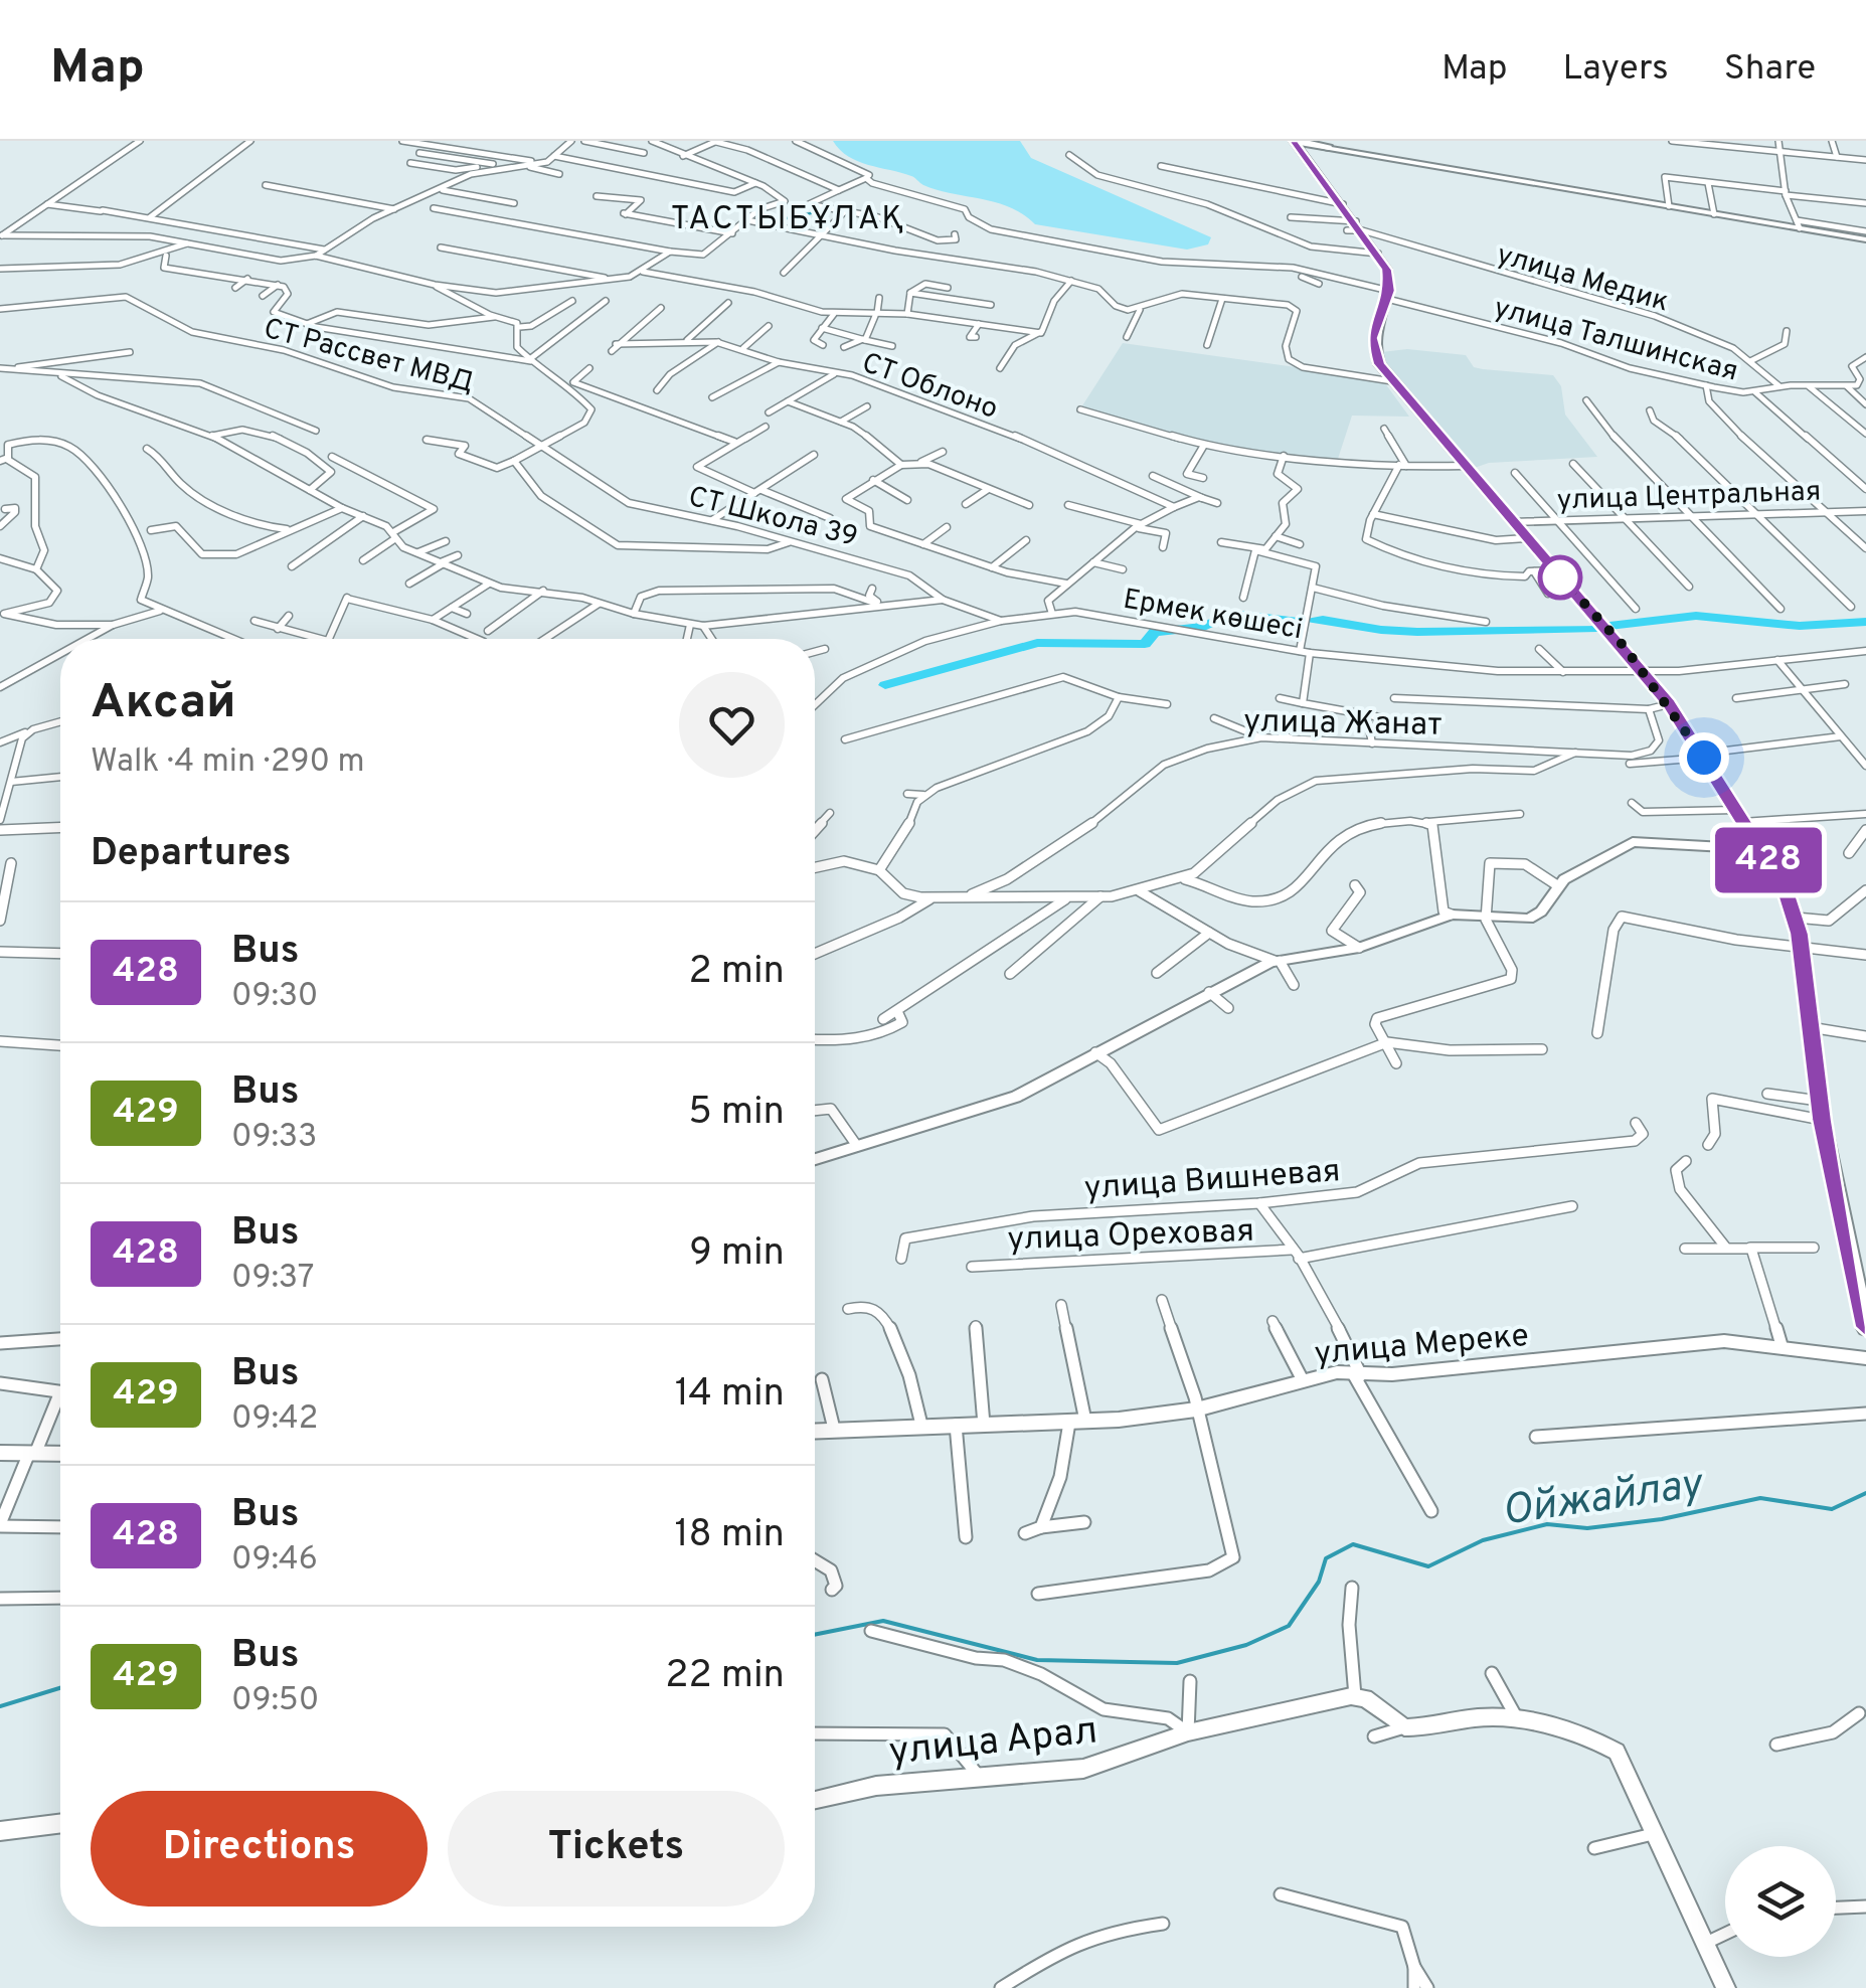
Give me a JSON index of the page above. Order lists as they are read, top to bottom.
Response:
{
  "streets": {
    "street": [
      "улица Медик",
      "улица Талшинская",
      "СТ Рассвет МВД",
      "СТ Облоно",
      "улица Центральная",
      "СТ Школа 39",
      "Ермек көшесі",
      "улица Жанат",
      "улица Вишневая",
      "улица Ореховая",
      "улица Мереке",
      "улица Арал"
    ]
  },
  "crossings": [
    ["улица Медик", "улица Талшинская"],
    ["СТ Рассвет МВД", "СТ Школа 39"],
    ["СТ Школа 39", "Ермек көшесі"]
  ],
  "districts": ["ТАСТЫБҰЛАҚ"],
  "water": ["Ойжайлау"],
  "lines": ["bus line 428"],
  "page": {
    "header": "Map",
    "nav": ["Map", "Layers", "Share"],
    "on_map": "428",
    "heading": [
      ["Аксай", "Walk · 4 min · 290 m"],
      "Departures"
    ],
    "list": [
      {
        "mark": "428",
        "name": "Bus",
        "note": "09:30",
        "value": "2 min"
      },
      {
        "mark": "429",
        "name": "Bus",
        "note": "09:33",
        "value": "5 min"
      },
      {
        "mark": "428",
        "name": "Bus",
        "note": "09:37",
        "value": "9 min"
      },
      {
        "mark": "429",
        "name": "Bus",
        "note": "09:42",
        "value": "14 min"
      },
      {
        "mark": "428",
        "name": "Bus",
        "note": "09:46",
        "value": "18 min"
      },
      {
        "mark": "429",
        "name": "Bus",
        "note": "09:50",
        "value": "22 min"
      }
    ],
    "buttons": ["Directions", "Tickets"]
  }
}
